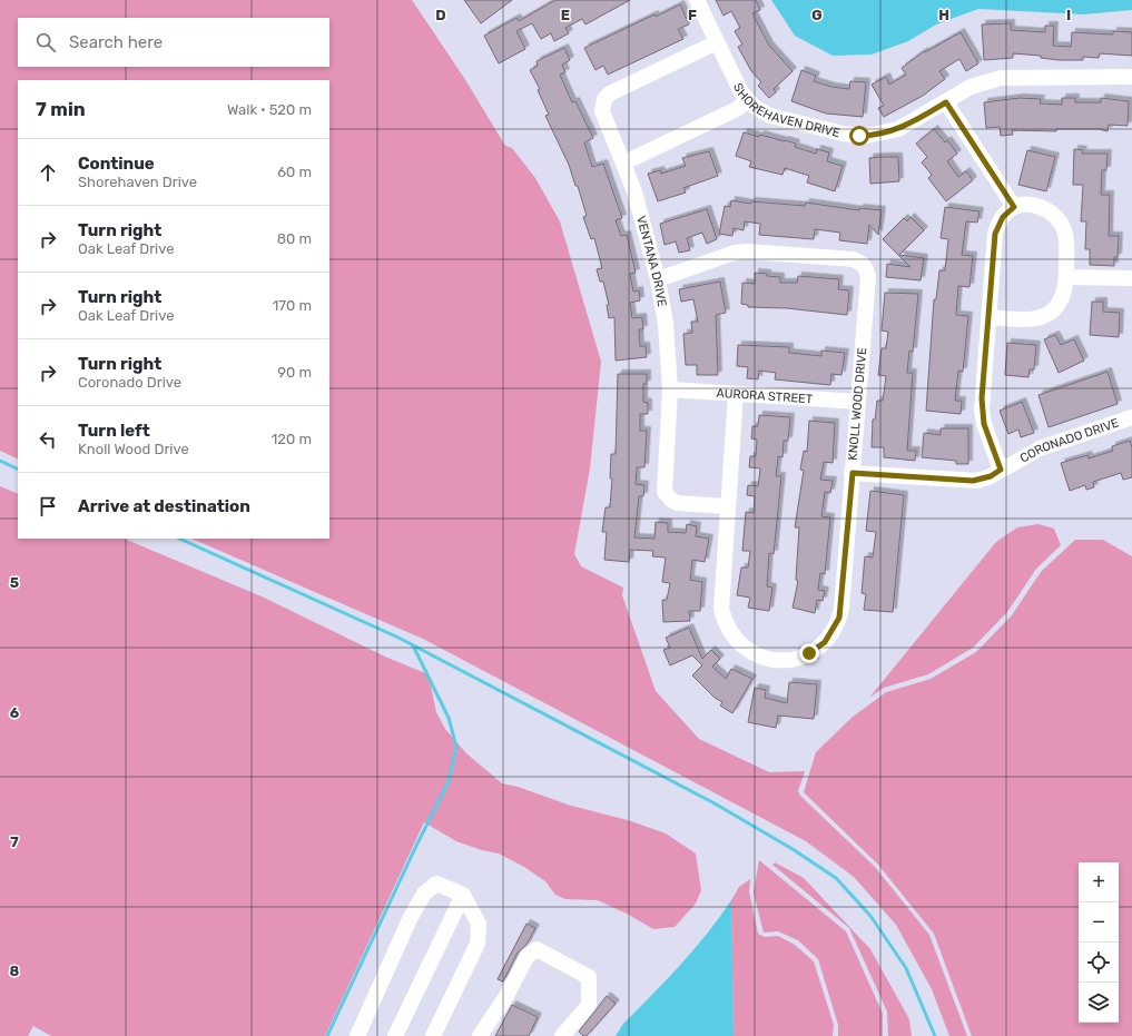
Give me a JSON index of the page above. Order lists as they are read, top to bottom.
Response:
{
  "streets": {
    "street": [
      "SHOREHAVEN DRIVE",
      "VENTANA DRIVE",
      "AURORA STREET",
      "KNOLL WOOD DRIVE",
      "CORONADO DRIVE"
    ]
  },
  "crossings": [
    ["SHOREHAVEN DRIVE", "VENTANA DRIVE"],
    ["VENTANA DRIVE", "AURORA STREET"],
    ["VENTANA DRIVE", "KNOLL WOOD DRIVE"],
    ["AURORA STREET", "KNOLL WOOD DRIVE"],
    ["KNOLL WOOD DRIVE", "CORONADO DRIVE"]
  ],
  "page": {
    "search": "Search here",
    "heading": ["7 min", "Walk · 520 m"],
    "list": [
      ["Continue", "Shorehaven Drive", "60 m"],
      ["Turn right", "Oak Leaf Drive", "80 m"],
      ["Turn right", "Oak Leaf Drive", "170 m"],
      ["Turn right", "Coronado Drive", "90 m"],
      ["Turn left", "Knoll Wood Drive", "120 m"],
      "Arrive at destination"
    ],
    "map_buttons": ["+", "−"]
  },
  "grid": {
    "columns": [
      "D",
      "E",
      "F",
      "G",
      "H",
      "I"
    ],
    "rows": [
      "5",
      "6",
      "7",
      "8"
    ]
  }
}
